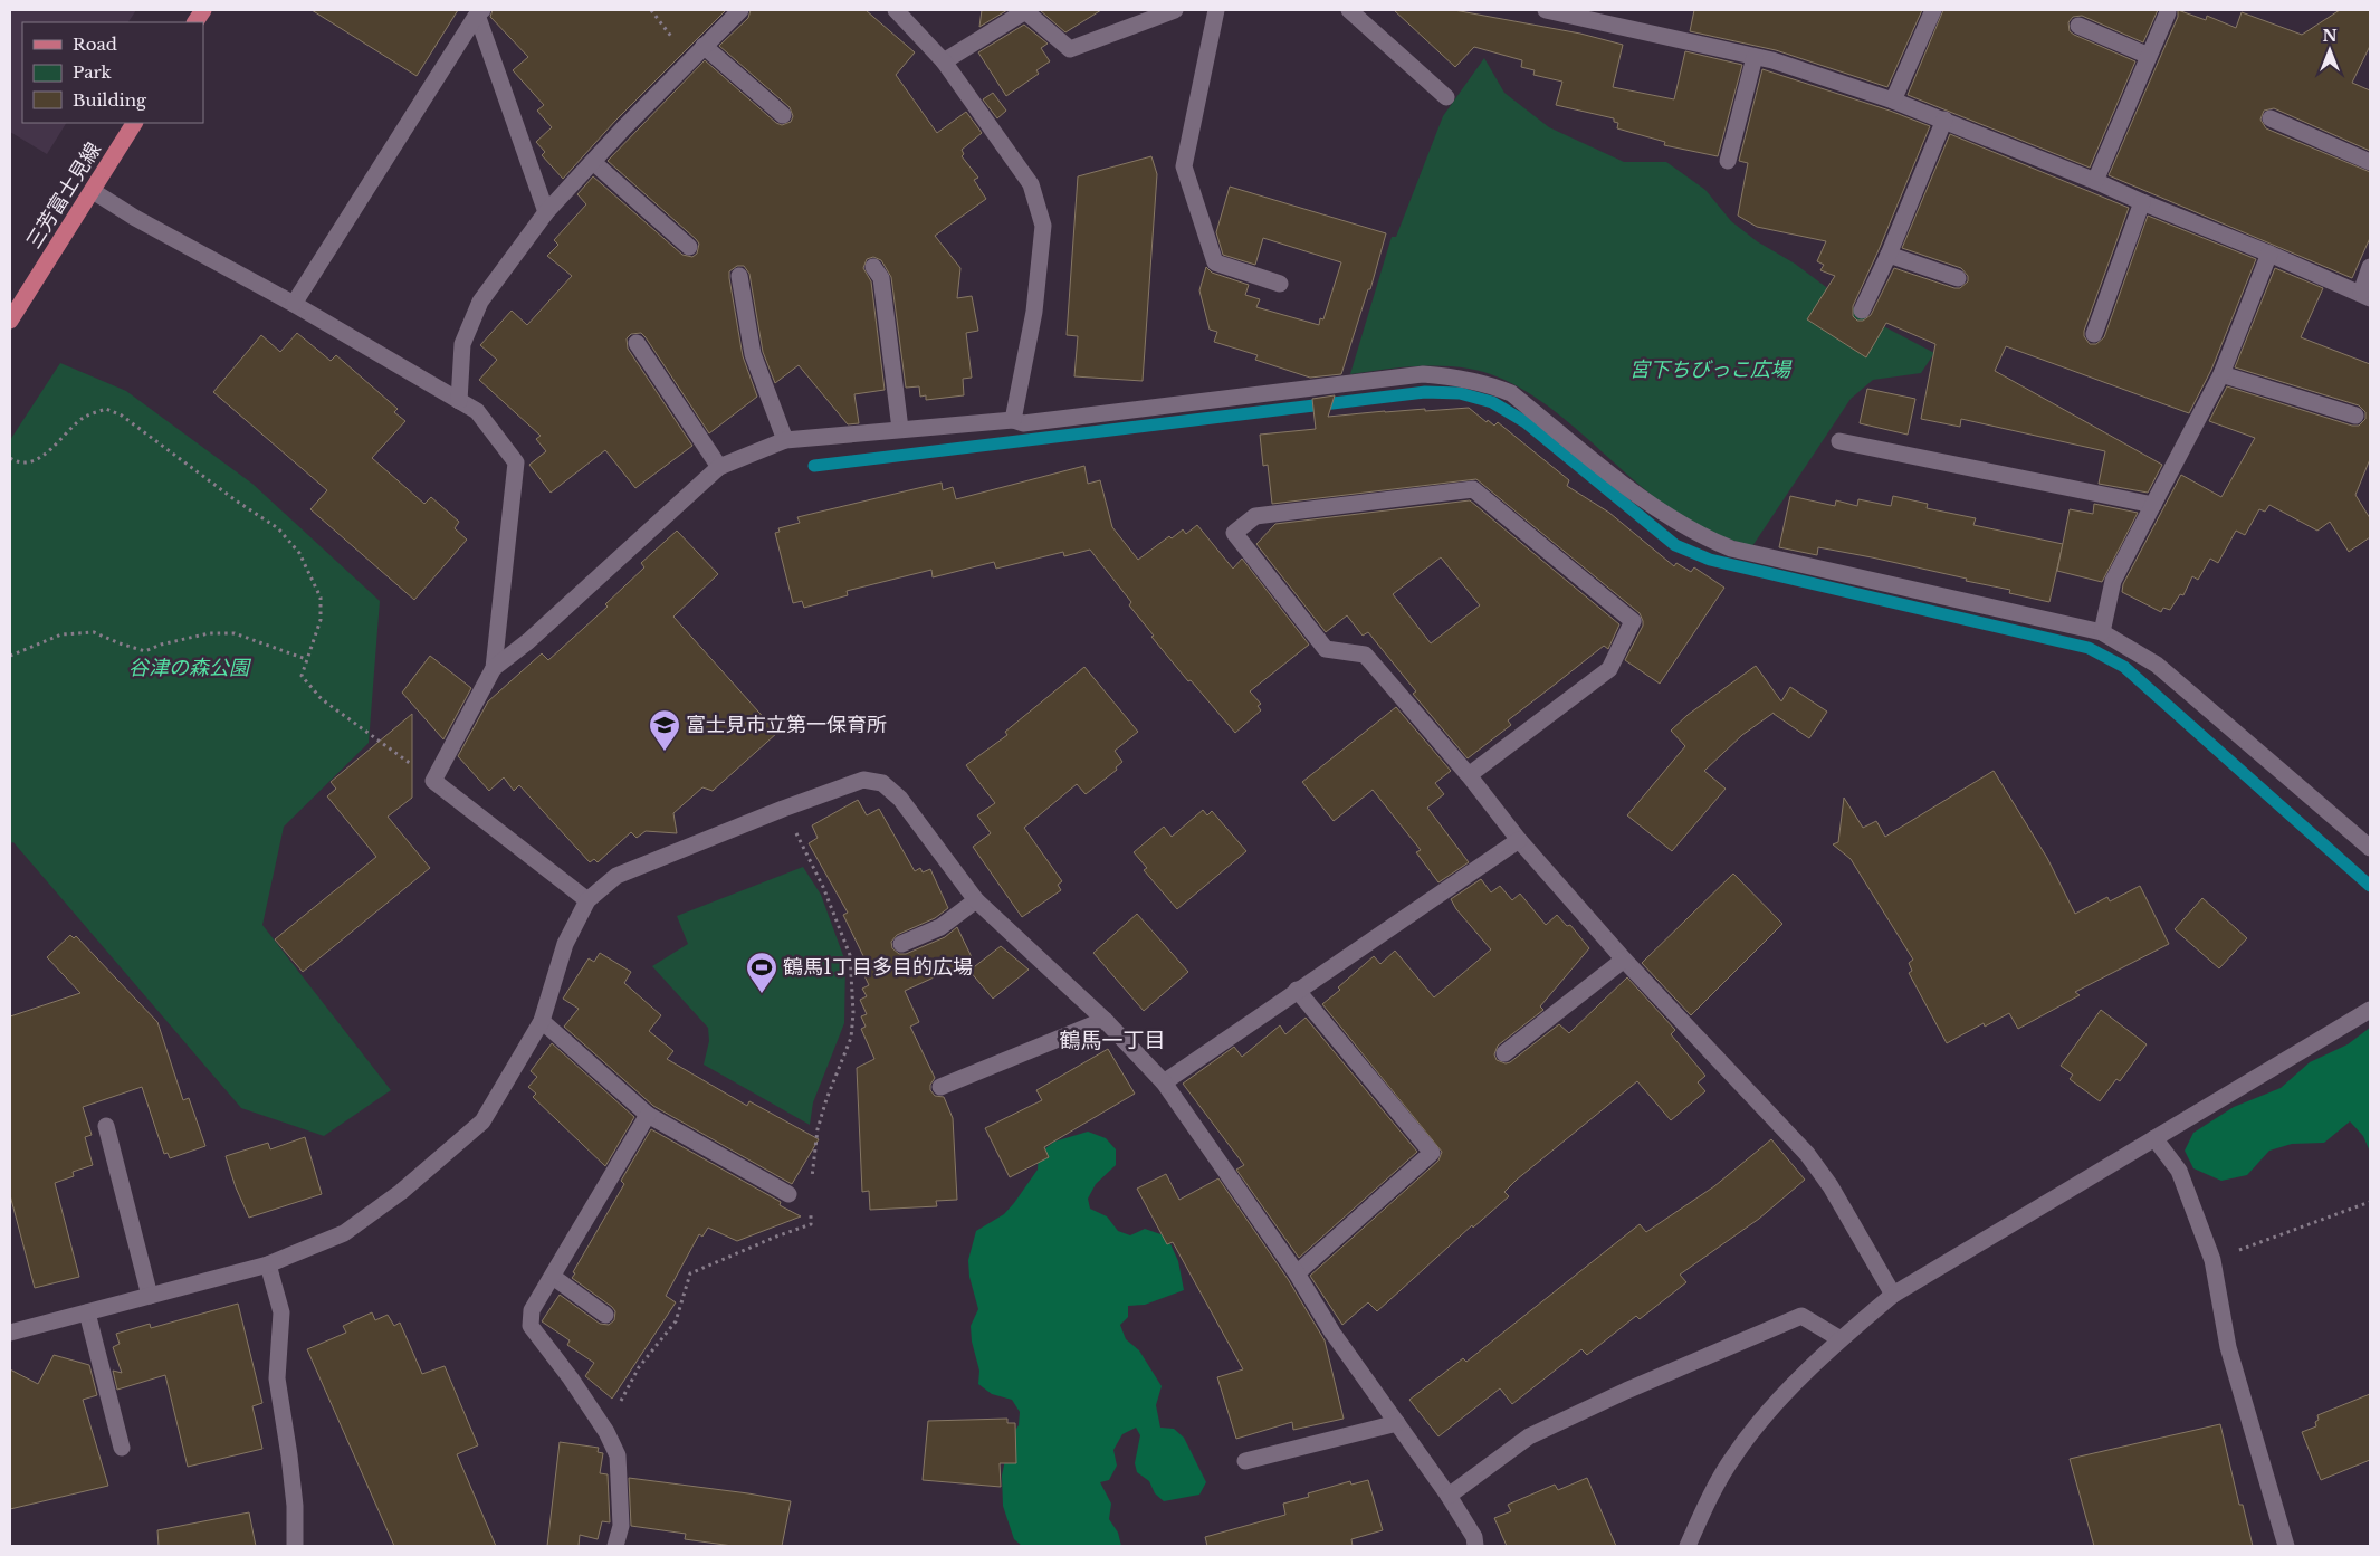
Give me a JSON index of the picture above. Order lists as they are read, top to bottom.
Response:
{
  "streets": {
    "main road": ["三芳富士見線"]
  },
  "districts": ["鶴馬一丁目"],
  "parks": ["宮下ちびっこ広場", "谷津の森公園"],
  "places": {
    "school or university": ["富士見市立第一保育所"],
    "sports": ["鶴馬1丁目多目的広場"]
  },
  "legend": ["Road", "Park", "Building"],
  "north": "top"
}
